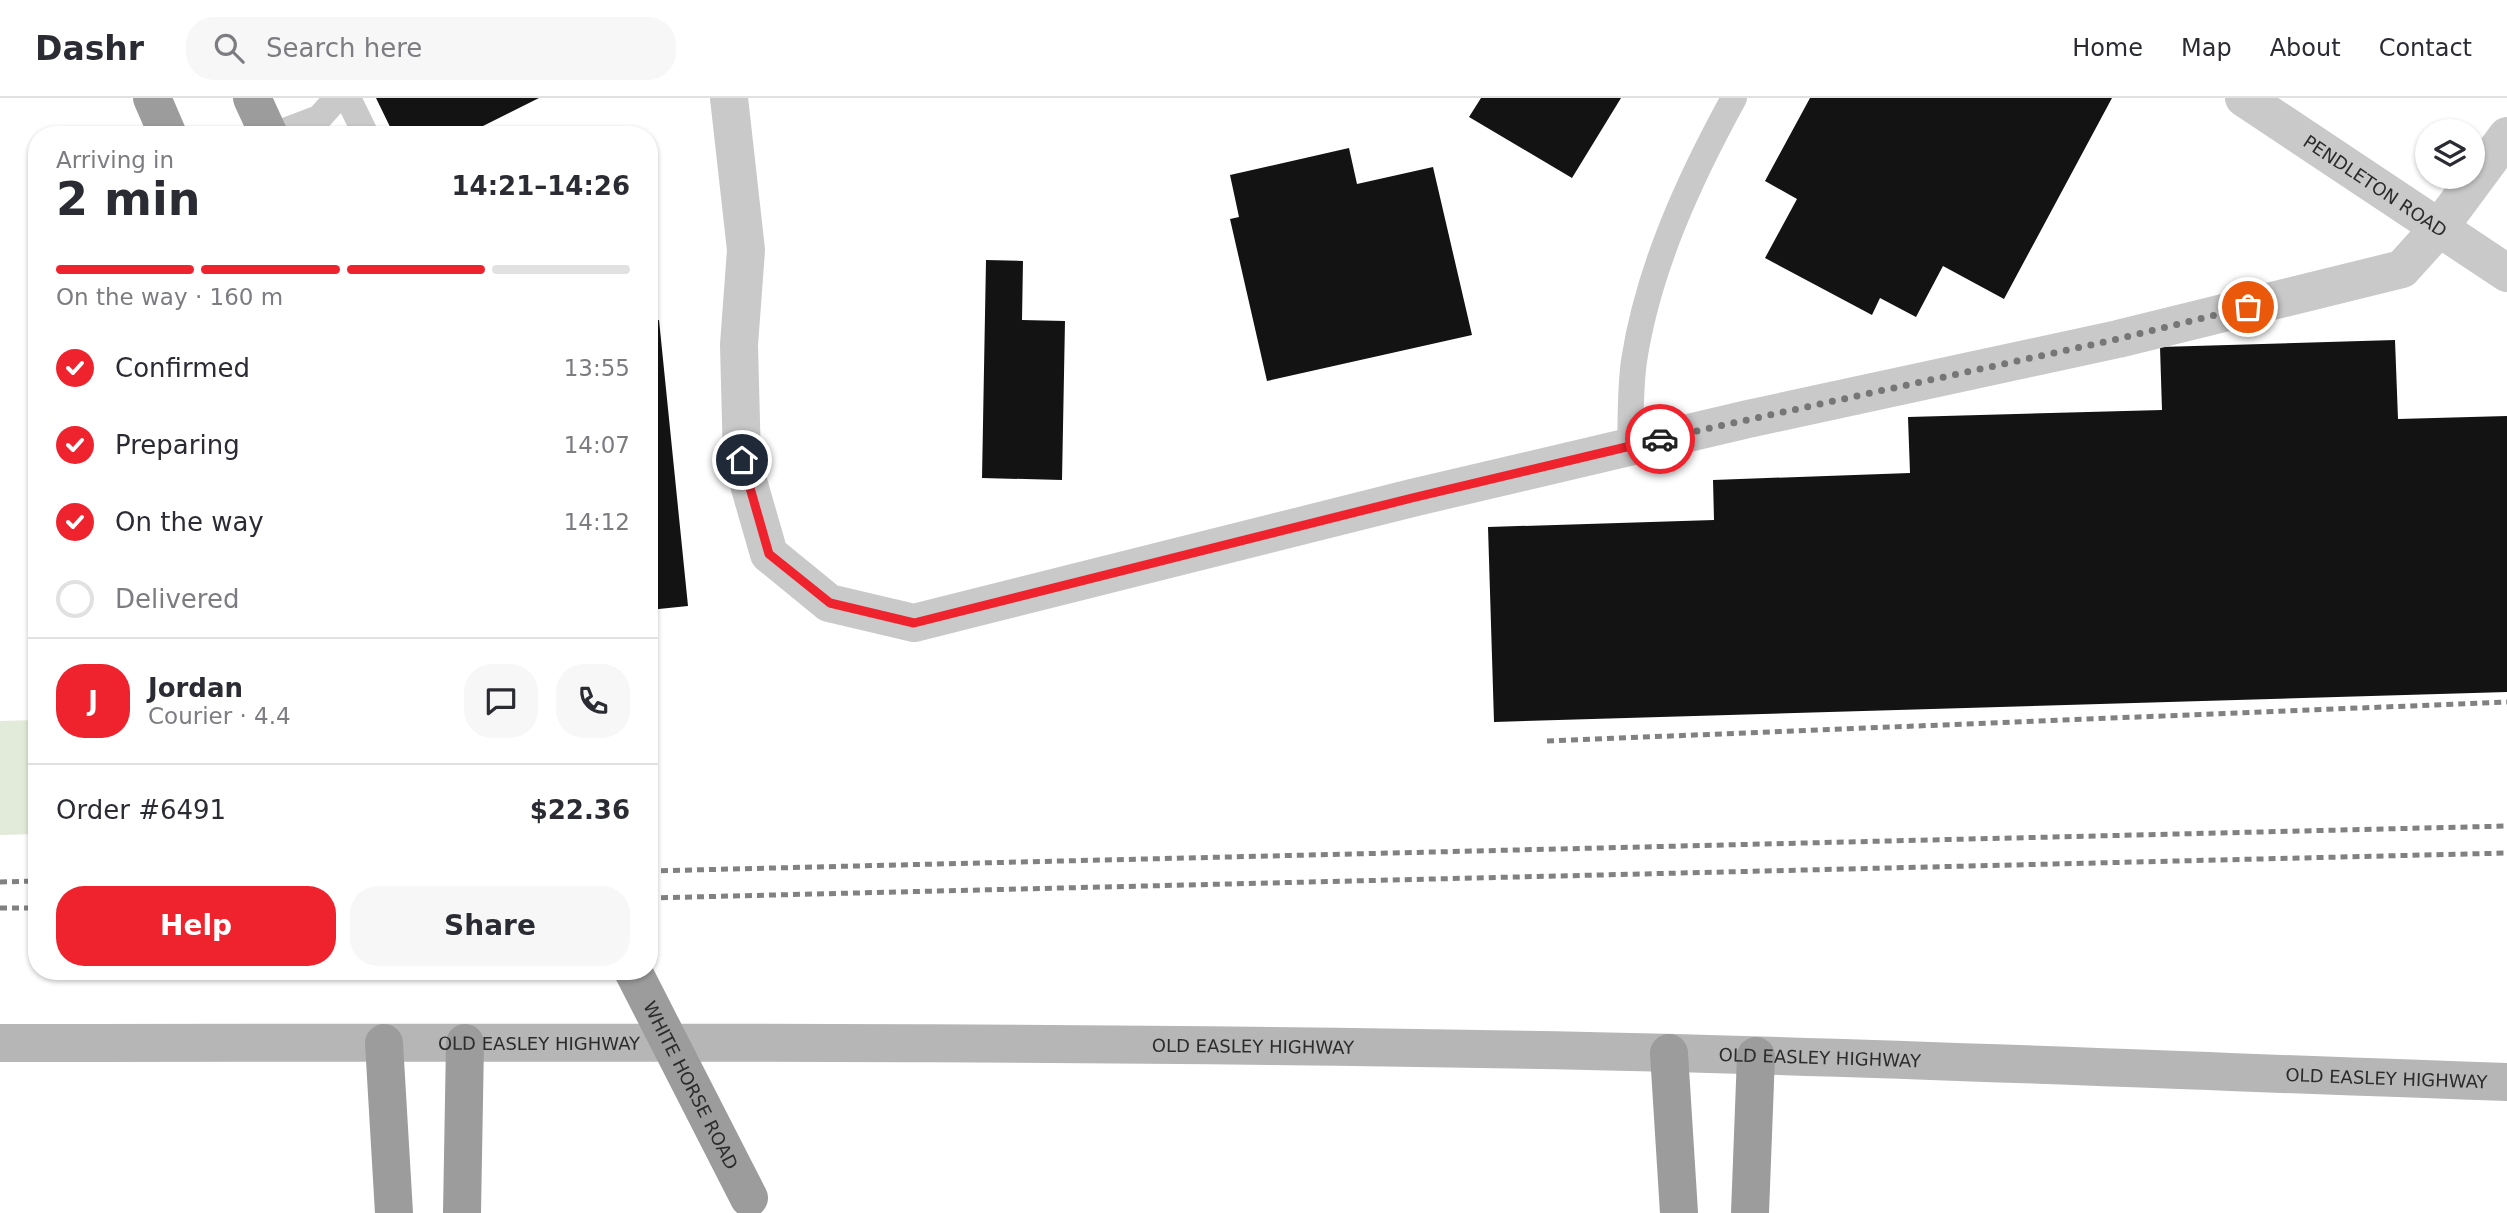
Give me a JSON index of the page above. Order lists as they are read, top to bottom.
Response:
{
  "streets": {
    "highway": ["WHITE HORSE ROAD"],
    "main road": ["OLD EASLEY HIGHWAY"],
    "street": ["PENDLETON ROAD"]
  },
  "page": {
    "header": "Dashr",
    "search": "Search here",
    "nav": [
      "Home",
      "Map",
      "About",
      "Contact"
    ],
    "heading": ["2 min", "Arriving in", "14:21–14:26"],
    "panel": [
      "Jordan",
      "Courier · 4.4",
      "Order #6491",
      "$22.36"
    ],
    "bar": "On the way · 160 m",
    "list": [
      ["Confirmed", "13:55"],
      ["Preparing", "14:07"],
      ["On the way", "14:12"],
      "Delivered"
    ],
    "round": "J",
    "buttons": ["Help", "Share"]
  }
}
